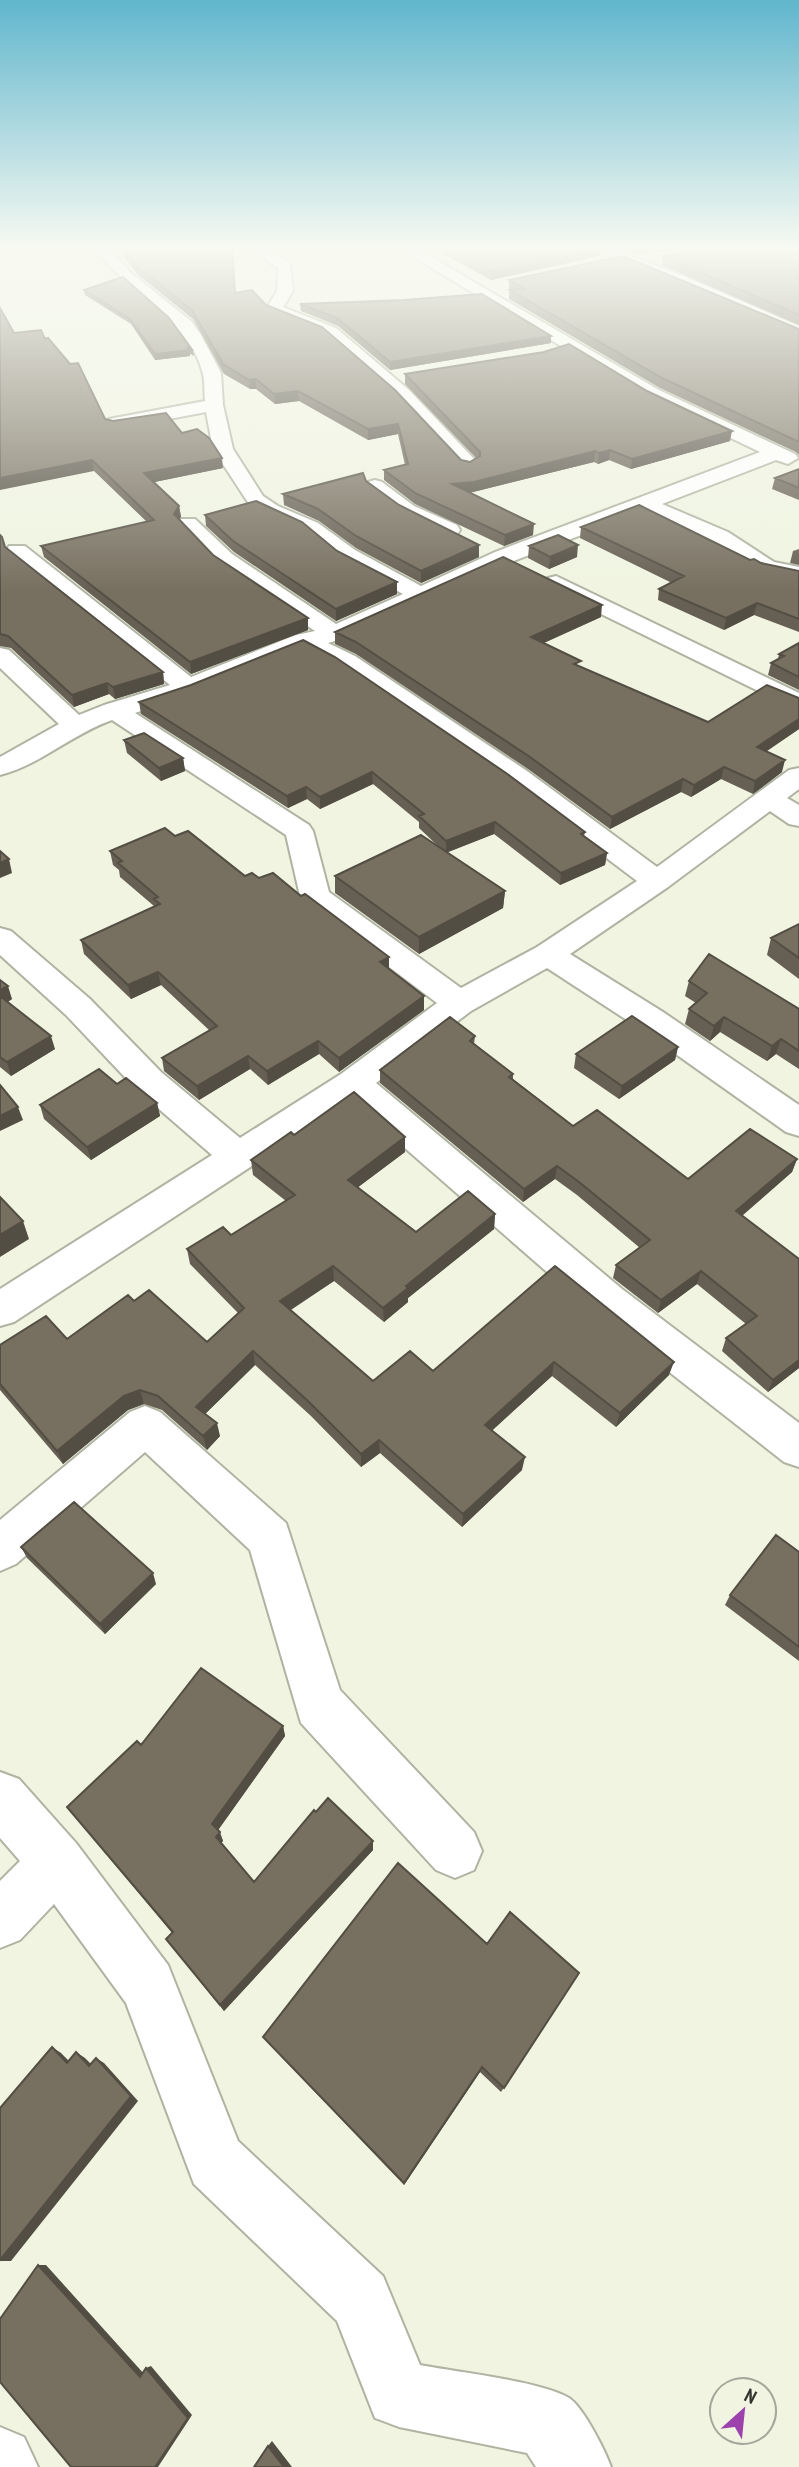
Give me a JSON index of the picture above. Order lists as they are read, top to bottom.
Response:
{
  "north": "top right"
}
